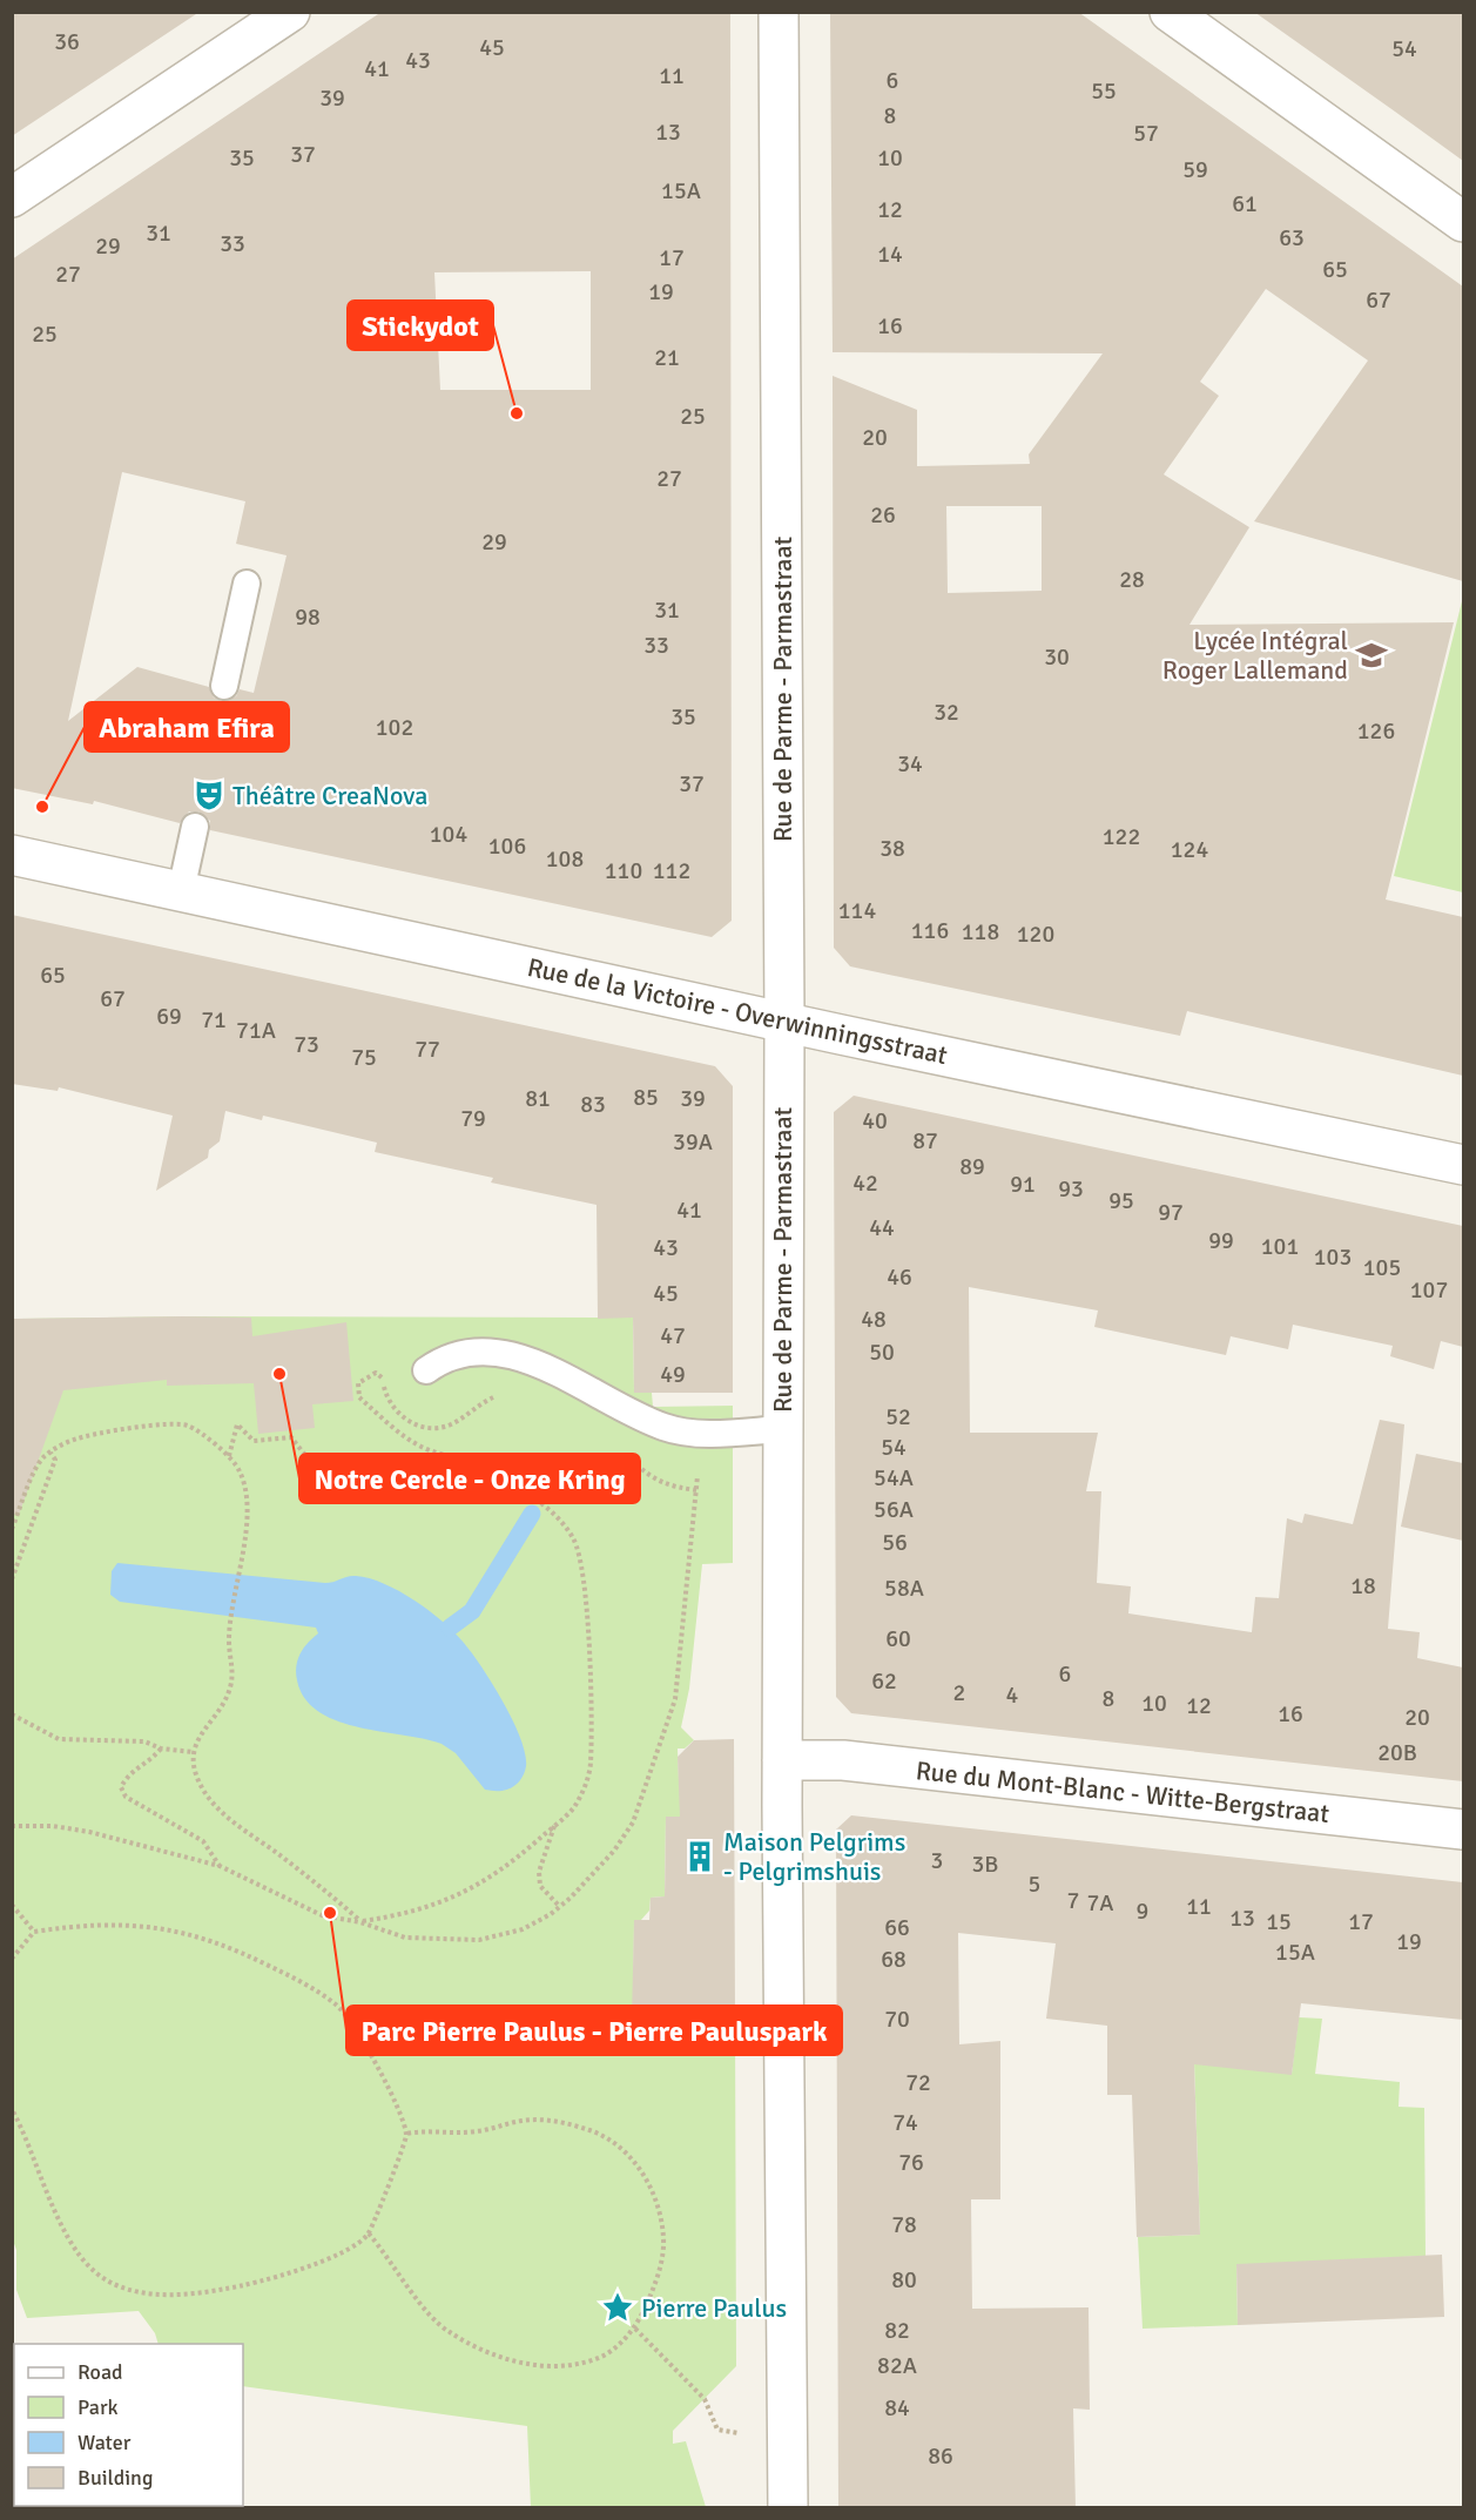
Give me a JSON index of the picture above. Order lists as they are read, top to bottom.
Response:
{
  "streets": {
    "street": ["Rue de Parme - Parmastraat", "Rue de la Victoire - Overwinningsstraat", "Rue du Mont-Blanc - Witte-Bergstraat"]
  },
  "crossings": [
    ["Rue de Parme - Parmastraat", "Rue de la Victoire - Overwinningsstraat"],
    ["Rue de Parme - Parmastraat", "Rue du Mont-Blanc - Witte-Bergstraat"]
  ],
  "places": {
    "other": [
      "Stickydot",
      "Abraham Efira",
      "Notre Cercle - Onze Kring",
      "Parc Pierre Paulus - Pierre Pauluspark"
    ],
    "school or university": ["Lycée Intégral Roger Lallemand"],
    "theatre": ["Théâtre CreaNova"],
    "building": ["Maison Pelgrims - Pelgrimshuis"],
    "place": ["Pierre Paulus"]
  },
  "house_numbers": [
    "36",
    "45",
    "54",
    "43",
    "41",
    "11",
    "6",
    "55",
    "39",
    "8",
    "13",
    "57",
    "37",
    "35",
    "10",
    "59",
    "15A",
    "61",
    "12",
    "31",
    "63",
    "33",
    "29",
    "14",
    "17",
    "65",
    "27",
    "19",
    "67",
    "16",
    "25",
    "21",
    "25",
    "20",
    "27",
    "26",
    "29",
    "28",
    "31",
    "98",
    "33",
    "30",
    "32",
    "35",
    "102",
    "126",
    "34",
    "37",
    "104",
    "122",
    "106",
    "38",
    "124",
    "108",
    "110",
    "112",
    "114",
    "116",
    "118",
    "120",
    "65",
    "67",
    "69",
    "71",
    "71A",
    "73",
    "77",
    "75",
    "85",
    "81",
    "39",
    "83",
    "79",
    "40",
    "87",
    "39A",
    "89",
    "42",
    "91",
    "93",
    "95",
    "41",
    "97",
    "44",
    "99",
    "101",
    "43",
    "103",
    "105",
    "46",
    "107",
    "45",
    "48",
    "47",
    "50",
    "49",
    "52",
    "54",
    "54A",
    "56A",
    "56",
    "18",
    "58A",
    "60",
    "6",
    "62",
    "2",
    "4",
    "8",
    "10",
    "12",
    "16",
    "20",
    "20B",
    "3",
    "3B",
    "5",
    "7",
    "7A",
    "11",
    "9",
    "13",
    "15",
    "17",
    "66",
    "19",
    "15A",
    "68",
    "70",
    "72",
    "74",
    "76",
    "78",
    "80",
    "82",
    "82A",
    "84",
    "86"
  ],
  "legend": [
    "Road",
    "Park",
    "Water",
    "Building"
  ]
}
